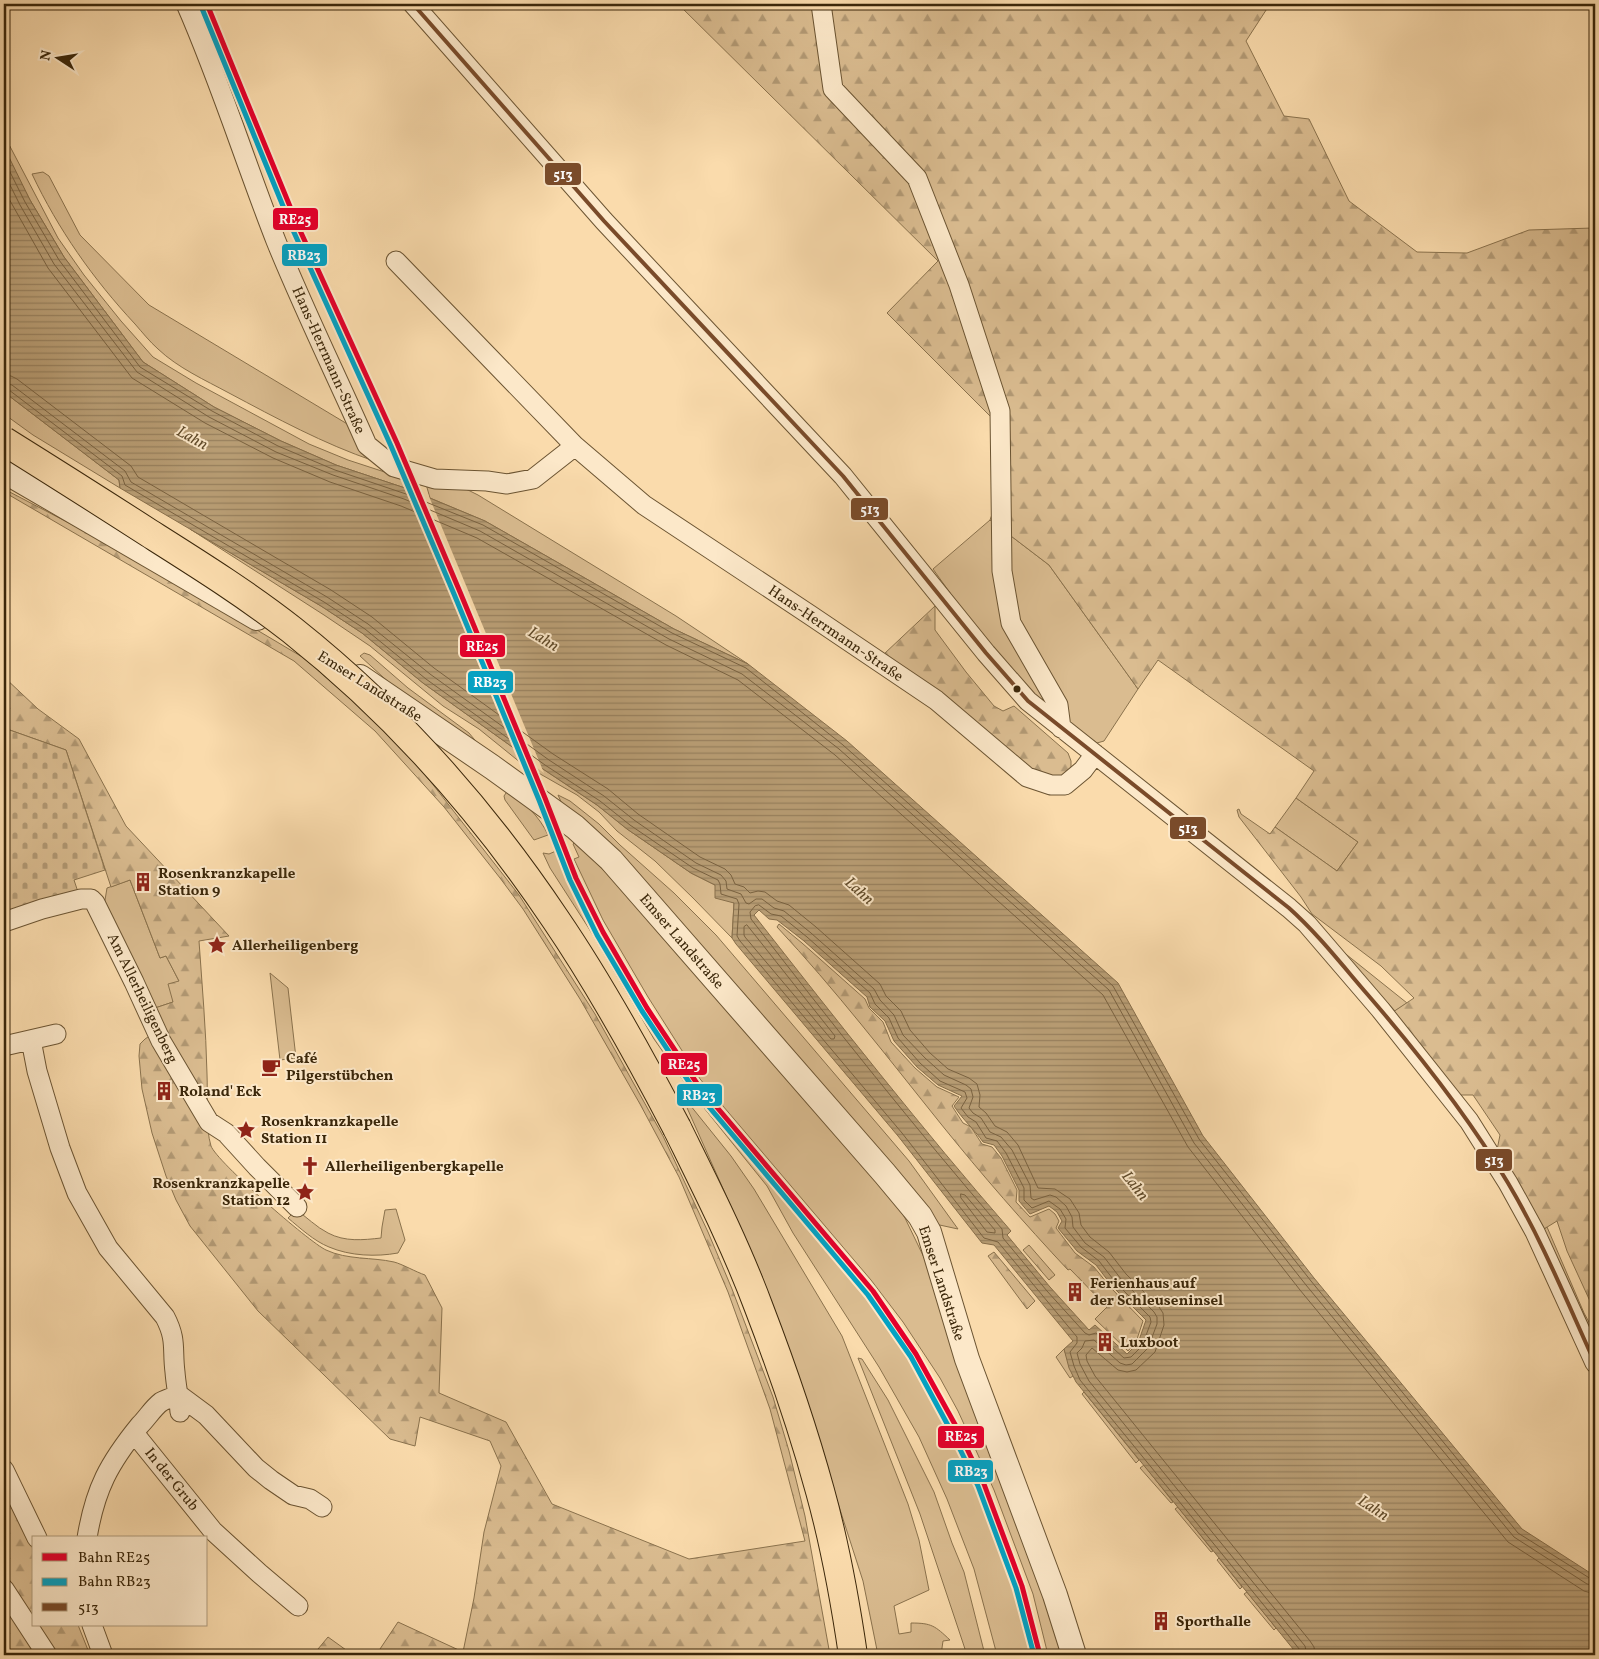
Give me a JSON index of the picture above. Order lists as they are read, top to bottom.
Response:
{
  "streets": {
    "street": [
      "Hans-Herrmann-Straße",
      "Emser Landstraße",
      "Am Allerheiligenberg",
      "In der Grub"
    ]
  },
  "water": ["Lahn"],
  "places": {
    "building": [
      "Rosenkranzkapelle Station 9",
      "Roland' Eck",
      "Ferienhaus auf der Schleuseninsel",
      "Luxboot",
      "Sporthalle"
    ],
    "place": ["Allerheiligenberg", "Rosenkranzkapelle Station 11", "Rosenkranzkapelle Station 12"],
    "cafe": ["Café Pilgerstübchen"],
    "church": ["Allerheiligenbergkapelle"]
  },
  "lines": ["rail line RE25", "transit line 513", "rail line RB23"],
  "legend": ["Bahn RE25", "Bahn RB23", "513"],
  "north": "left"
}
